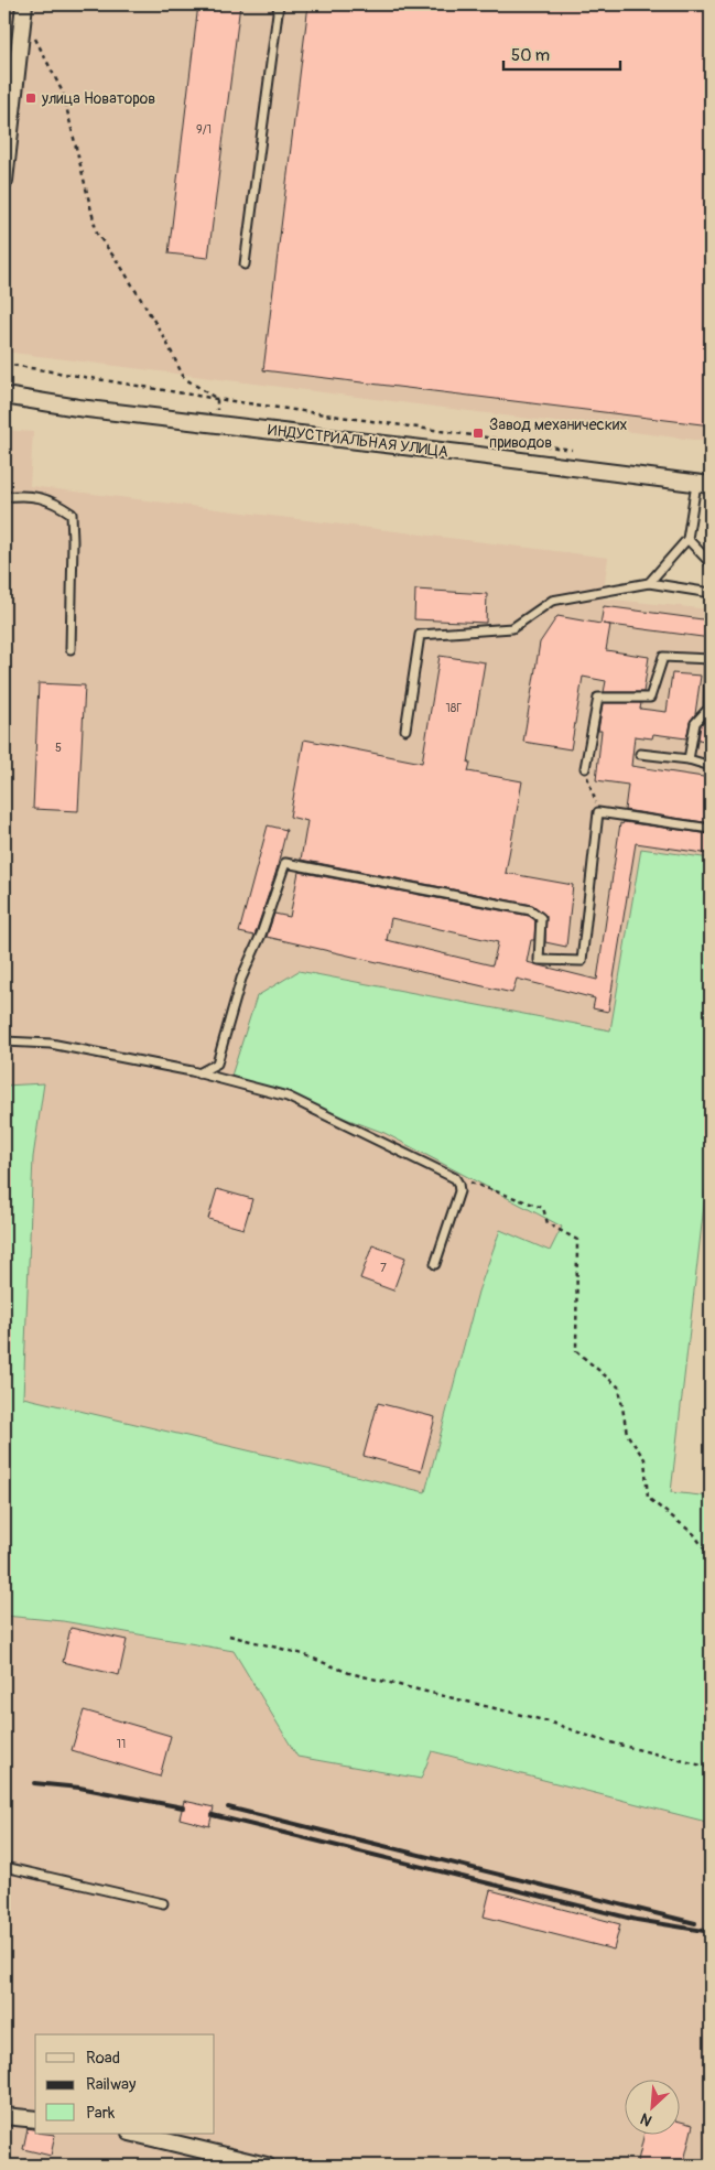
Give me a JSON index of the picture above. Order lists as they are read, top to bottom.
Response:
{
  "streets": {
    "street": ["ИНДУСТРИАЛЬНАЯ УЛИЦА"]
  },
  "places": {
    "transit": ["улица Новаторов", "Завод механических приводов"]
  },
  "house_numbers": [
    "9/1",
    "18Г",
    "5",
    "7",
    "11"
  ],
  "legend": ["Road", "Railway", "Park"],
  "scale_bar": "50 m",
  "north": "bottom left"
}
